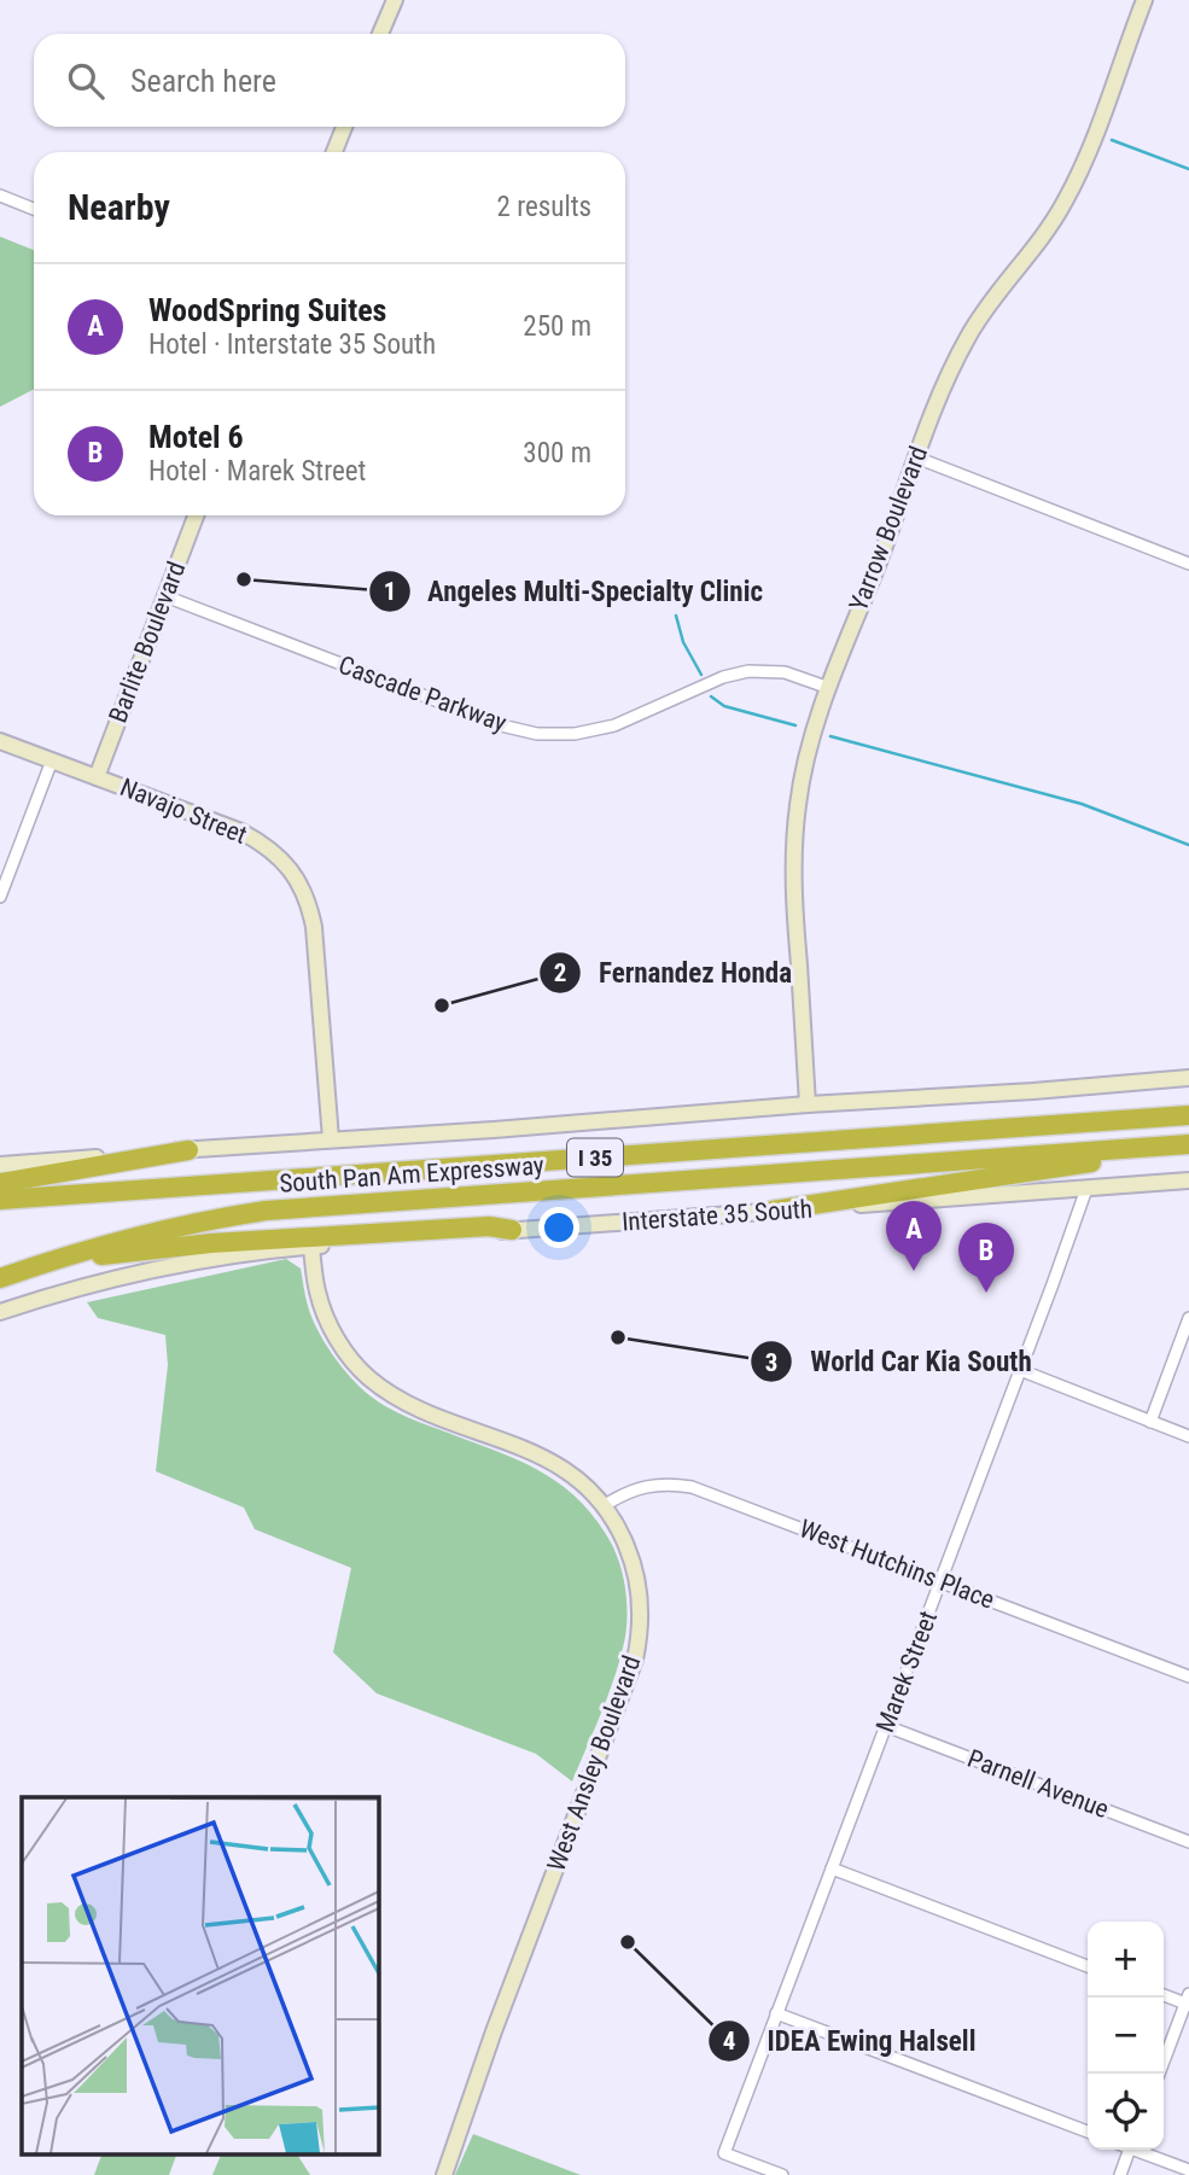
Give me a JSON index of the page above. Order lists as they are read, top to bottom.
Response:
{
  "streets": {
    "highway": ["I 35", "South Pan Am Expressway"],
    "street": [
      "Yarrow Boulevard",
      "Barlite Boulevard",
      "Cascade Parkway",
      "Navajo Street",
      "Interstate 35 South",
      "West Hutchins Place",
      "Marek Street",
      "West Ansley Boulevard",
      "Parnell Avenue"
    ]
  },
  "crossings": [
    ["Yarrow Boulevard", "Cascade Parkway"],
    ["Barlite Boulevard", "Cascade Parkway"],
    ["Barlite Boulevard", "Navajo Street"],
    ["Interstate 35 South", "Marek Street"],
    ["Interstate 35 South", "West Ansley Boulevard"],
    ["West Hutchins Place", "Marek Street"],
    ["West Hutchins Place", "West Ansley Boulevard"],
    ["Marek Street", "Parnell Avenue"]
  ],
  "places": [
    "Angeles Multi-Specialty Clinic",
    "Fernandez Honda",
    "World Car Kia South",
    "IDEA Ewing Halsell"
  ],
  "page": {
    "search": "Search here",
    "heading": ["Nearby", "2 results"],
    "list": [
      {
        "mark": "A",
        "name": "WoodSpring Suites",
        "note": "Hotel · Interstate 35 South",
        "value": "250 m"
      },
      {
        "mark": "B",
        "name": "Motel 6",
        "note": "Hotel · Marek Street",
        "value": "300 m"
      }
    ],
    "pins": ["A", "B"],
    "map_buttons": ["+", "−"]
  }
}
